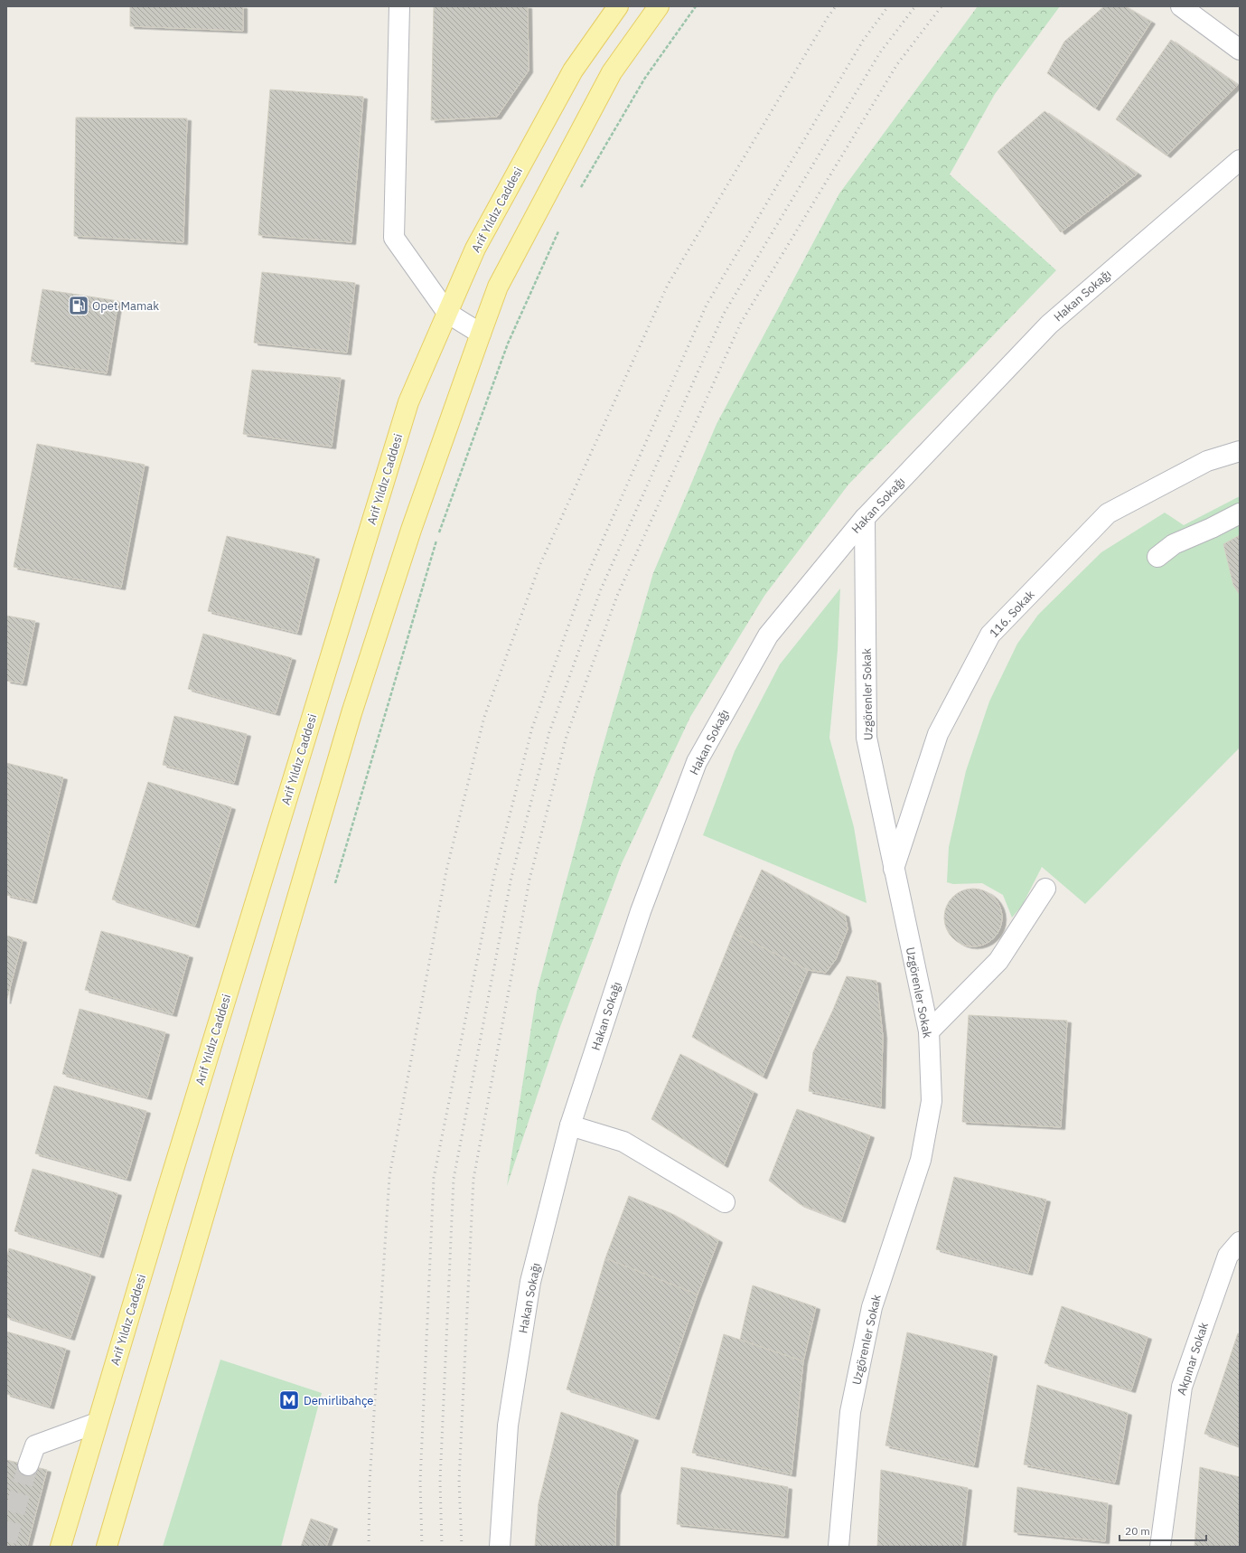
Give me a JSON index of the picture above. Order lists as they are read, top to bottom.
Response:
{
  "streets": {
    "main road": ["Arif Yıldız Caddesi"],
    "street": [
      "Hakan Sokağı",
      "116. Sokak",
      "Uzgörenler Sokak",
      "Akpınar Sokak"
    ]
  },
  "crossings": [
    ["Hakan Sokağı", "Uzgörenler Sokak"],
    ["116. Sokak", "Uzgörenler Sokak"]
  ],
  "places": {
    "fuel station": ["Opet Mamak"],
    "metro station": ["Demirlibahçe"]
  },
  "scale_bar": "20 m"
}
